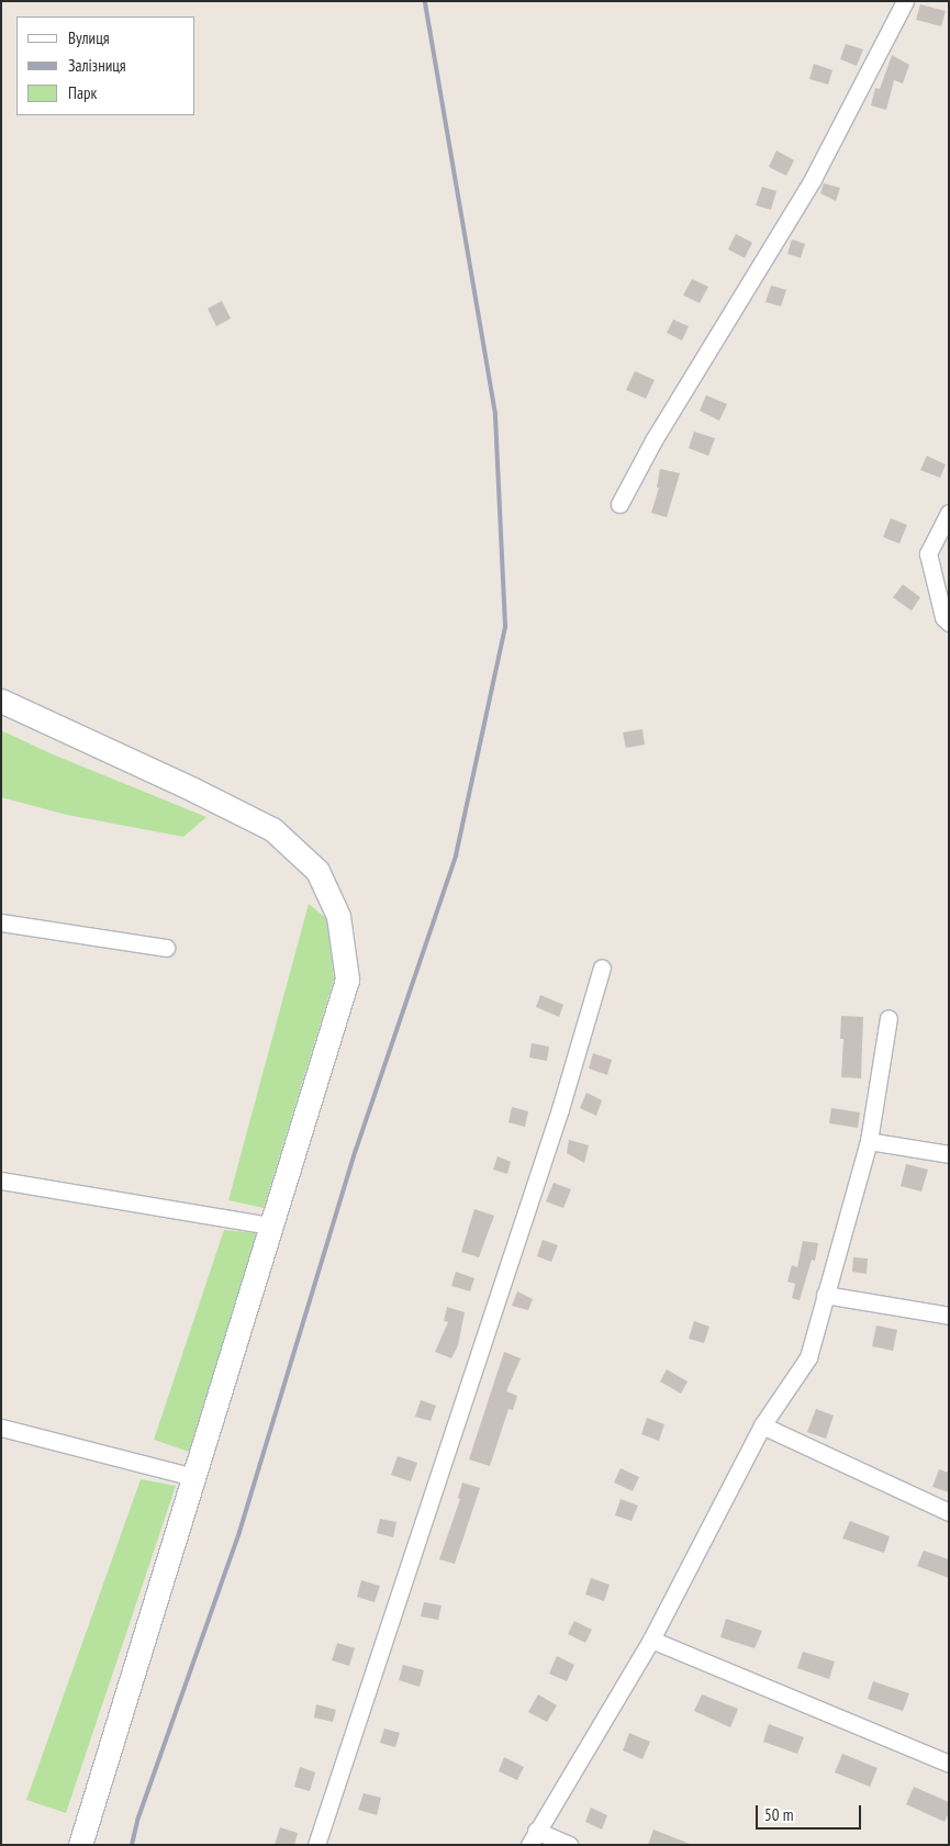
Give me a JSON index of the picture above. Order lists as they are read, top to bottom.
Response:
{
  "legend": ["Вулиця", "Залізниця", "Парк"],
  "scale_bar": "50 m"
}
